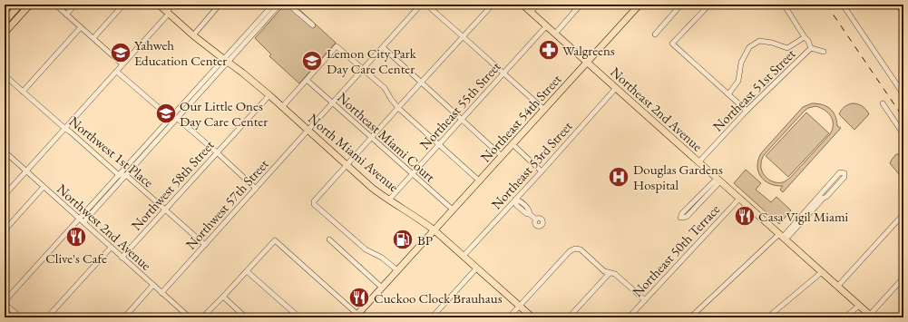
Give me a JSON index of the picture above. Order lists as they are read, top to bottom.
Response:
{
  "streets": {
    "main road": ["Northeast 2nd Avenue", "Northeast 54th Street", "North Miami Avenue"],
    "street": [
      "Northeast 51st Street",
      "Northeast 55th Street",
      "Northeast Miami Court",
      "Northwest 1st Place",
      "Northeast 53rd Street",
      "Northwest 58th Street",
      "Northwest 57th Street",
      "Northwest 2nd Avenue",
      "Northeast 50th Terrace"
    ]
  },
  "crossings": [
    ["Northeast 51st Street", "Northeast 2nd Avenue"],
    ["Northeast 55th Street", "Northeast 2nd Avenue"],
    ["Northeast 55th Street", "Northeast Miami Court"],
    ["Northeast 55th Street", "North Miami Avenue"],
    ["Northeast 2nd Avenue", "Northeast 54th Street"],
    ["Northeast 2nd Avenue", "Northeast 53rd Street"],
    ["Northeast 2nd Avenue", "Northeast 50th Terrace"],
    ["Northeast 54th Street", "Northeast Miami Court"],
    ["Northeast 54th Street", "North Miami Avenue"],
    ["Northeast Miami Court", "Northwest 57th Street"],
    ["Northwest 1st Place", "Northwest 58th Street"],
    ["Northwest 1st Place", "Northwest 57th Street"],
    ["North Miami Avenue", "Northeast 53rd Street"],
    ["North Miami Avenue", "Northwest 58th Street"],
    ["North Miami Avenue", "Northwest 57th Street"],
    ["Northwest 58th Street", "Northwest 2nd Avenue"],
    ["Northwest 57th Street", "Northwest 2nd Avenue"]
  ],
  "places": {
    "pharmacy": ["Walgreens"],
    "school or university": ["Yahweh Education Center", "Lemon City Park Day Care Center", "Our Little Ones Day Care Center"],
    "hospital": ["Douglas Gardens Hospital"],
    "restaurant": ["Casa Vigil Miami", "Clive's Cafe", "Cuckoo Clock Brauhaus"],
    "fuel station": ["BP"]
  }
}
